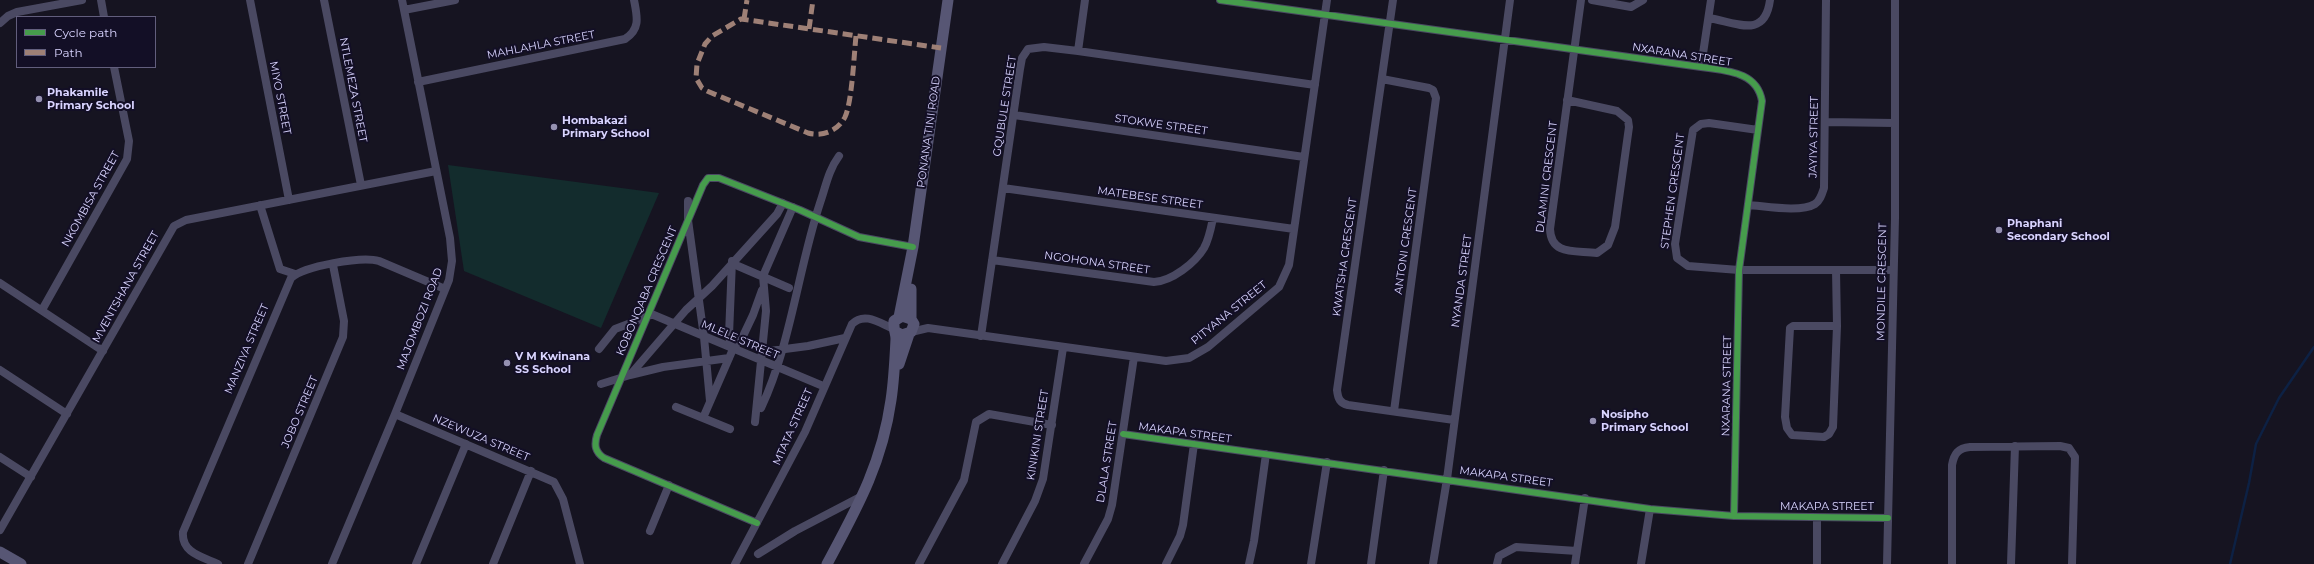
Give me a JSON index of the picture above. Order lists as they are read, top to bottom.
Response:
{
  "streets": {
    "street": [
      "MAHLAHLA STREET",
      "NXARANA STREET",
      "NTLEMEZA STREET",
      "MIYO STREET",
      "GQUBULE STREET",
      "STOKWE STREET",
      "PONANA TINI ROAD",
      "JAYIYA STREET",
      "DLAMINI CRESCENT",
      "STEPHEN CRESCENT",
      "MATEBESE STREET",
      "NKOMBISA STREET",
      "ANTONI CRESCENT",
      "KWATSHA CRESCENT",
      "NGOHONA STREET",
      "NYANDA STREET",
      "MONDILE CRESCENT",
      "MVENTSHANA STREET",
      "KOBONQABA CRESCENT",
      "PITYANA STREET",
      "MAJOMBOZI ROAD",
      "MLELE STREET",
      "MANZIYA STREET",
      "JOBO STREET",
      "MTATA STREET",
      "MAKAPA STREET",
      "KINIKINI STREET",
      "NZEWUZA STREET",
      "DLALA STREET"
    ]
  },
  "crossings": [
    ["MAHLAHLA STREET", "MAJOMBOZI ROAD"],
    ["NXARANA STREET", "JAYIYA STREET"],
    ["NXARANA STREET", "DLAMINI CRESCENT"],
    ["NXARANA STREET", "STEPHEN CRESCENT"],
    ["NXARANA STREET", "KWATSHA CRESCENT"],
    ["NXARANA STREET", "NYANDA STREET"],
    ["NXARANA STREET", "PITYANA STREET"],
    ["NXARANA STREET", "MAKAPA STREET"],
    ["NTLEMEZA STREET", "MVENTSHANA STREET"],
    ["MIYO STREET", "MVENTSHANA STREET"],
    ["GQUBULE STREET", "STOKWE STREET"],
    ["GQUBULE STREET", "MATEBESE STREET"],
    ["GQUBULE STREET", "NGOHONA STREET"],
    ["GQUBULE STREET", "PITYANA STREET"],
    ["STOKWE STREET", "PITYANA STREET"],
    ["PONANA TINI ROAD", "KOBONQABA CRESCENT"],
    ["PONANA TINI ROAD", "PITYANA STREET"],
    ["PONANA TINI ROAD", "MTATA STREET"],
    ["MATEBESE STREET", "NGOHONA STREET"],
    ["MATEBESE STREET", "PITYANA STREET"],
    ["ANTONI CRESCENT", "KWATSHA CRESCENT"],
    ["KWATSHA CRESCENT", "NYANDA STREET"],
    ["NYANDA STREET", "MAKAPA STREET"],
    ["MONDILE CRESCENT", "MAKAPA STREET"],
    ["MVENTSHANA STREET", "MAJOMBOZI ROAD"],
    ["KOBONQABA CRESCENT", "MLELE STREET"],
    ["KOBONQABA CRESCENT", "MTATA STREET"],
    ["PITYANA STREET", "KINIKINI STREET"],
    ["PITYANA STREET", "DLALA STREET"],
    ["MAJOMBOZI ROAD", "NZEWUZA STREET"],
    ["MLELE STREET", "MTATA STREET"],
    ["MAKAPA STREET", "DLALA STREET"]
  ],
  "places": [
    "Phakamile Primary School",
    "Hombakazi Primary School",
    "Phaphani Secondary School",
    "V M Kwinana SS School",
    "Nosipho Primary School"
  ],
  "legend": ["Cycle path", "Path"]
}
